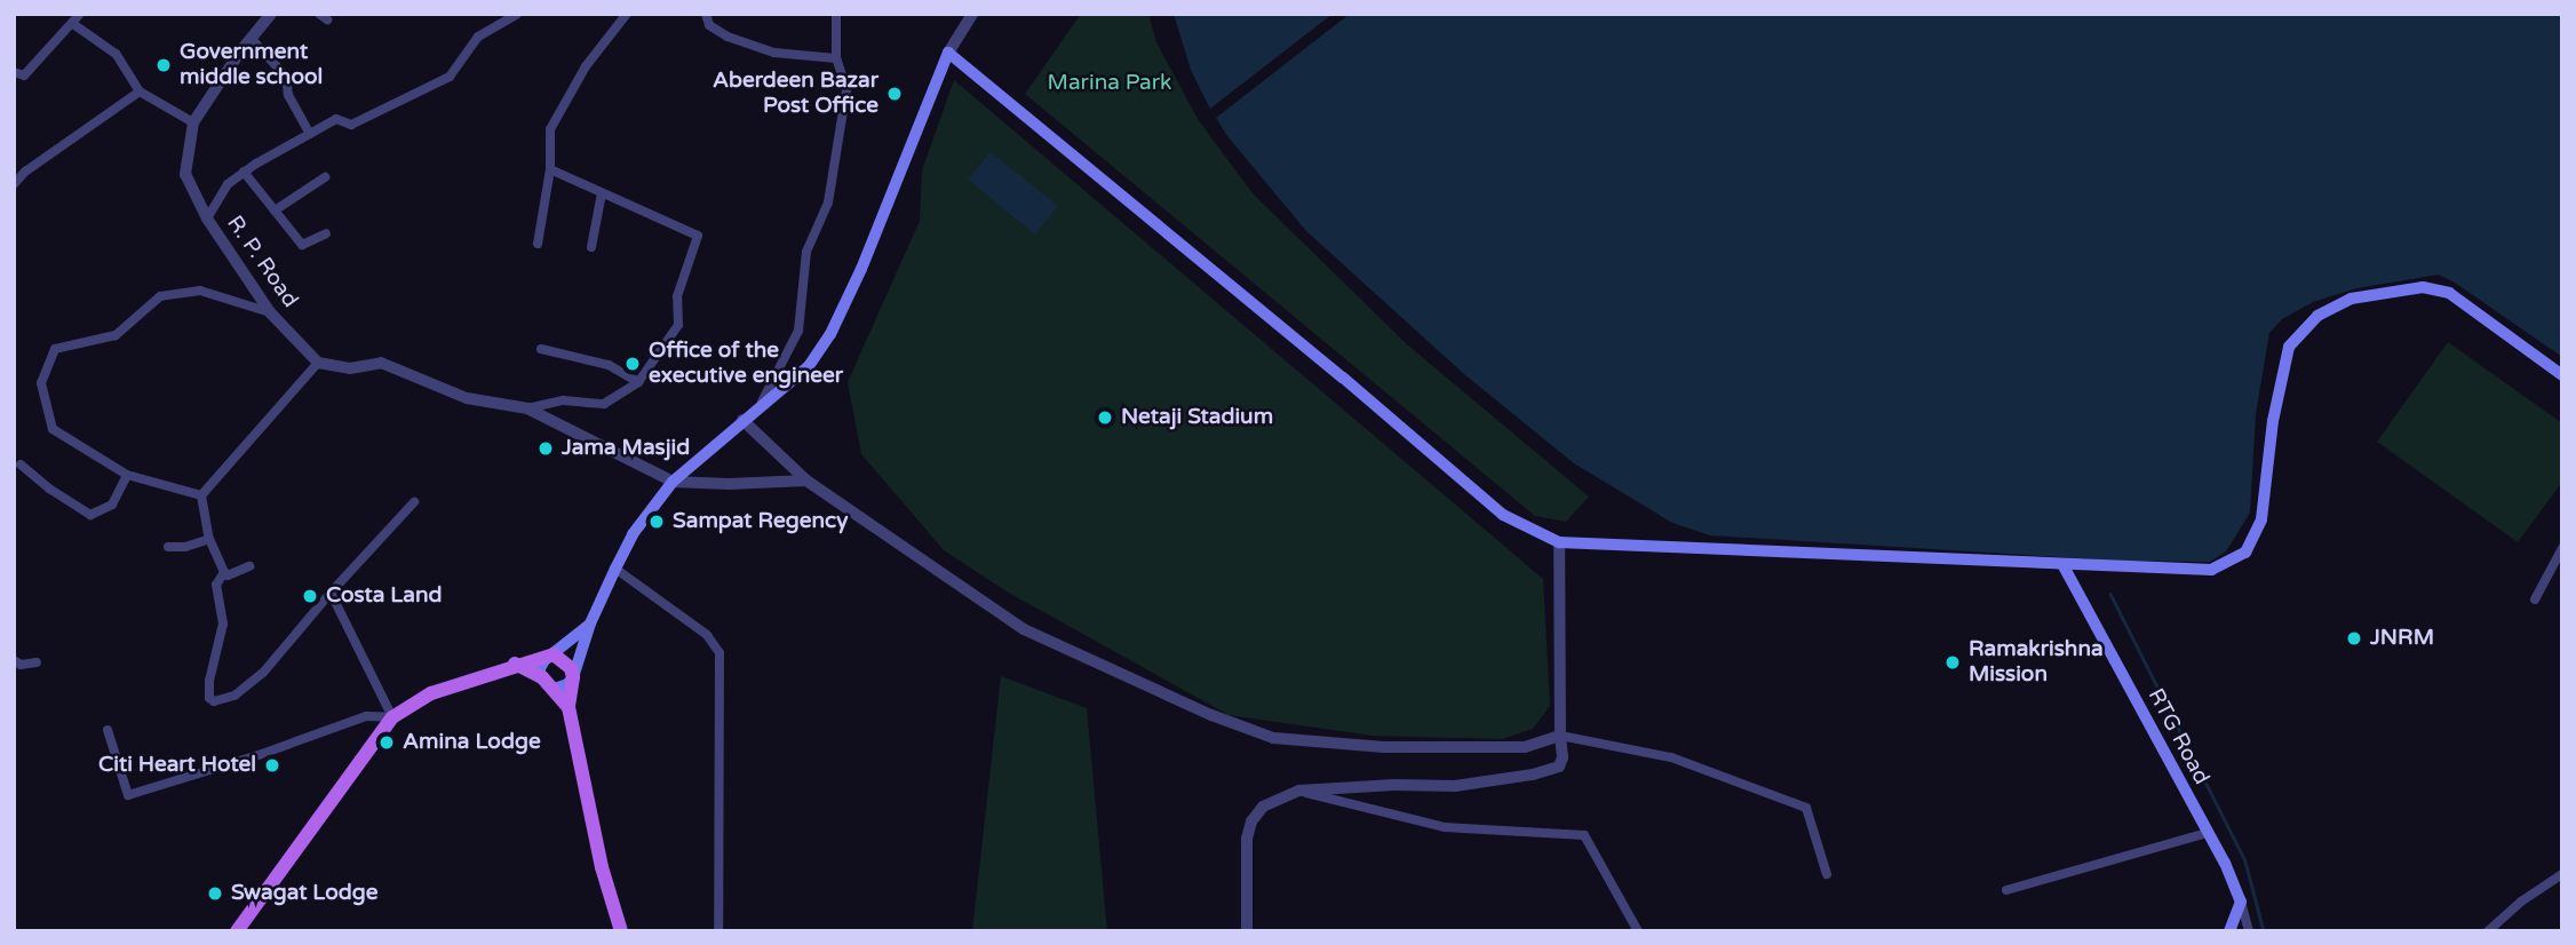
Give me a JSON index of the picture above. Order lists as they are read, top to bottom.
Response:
{
  "streets": {
    "main road": ["RTG Road"],
    "street": ["R. P. Road"]
  },
  "parks": ["Marina Park"],
  "places": [
    "Government middle school",
    "Aberdeen Bazar Post Office",
    "Office of the executive engineer",
    "Netaji Stadium",
    "Jama Masjid",
    "Sampat Regency",
    "Costa Land",
    "JNRM",
    "Ramakrishna Mission",
    "Amina Lodge",
    "Citi Heart Hotel",
    "Swagat Lodge"
  ]
}
